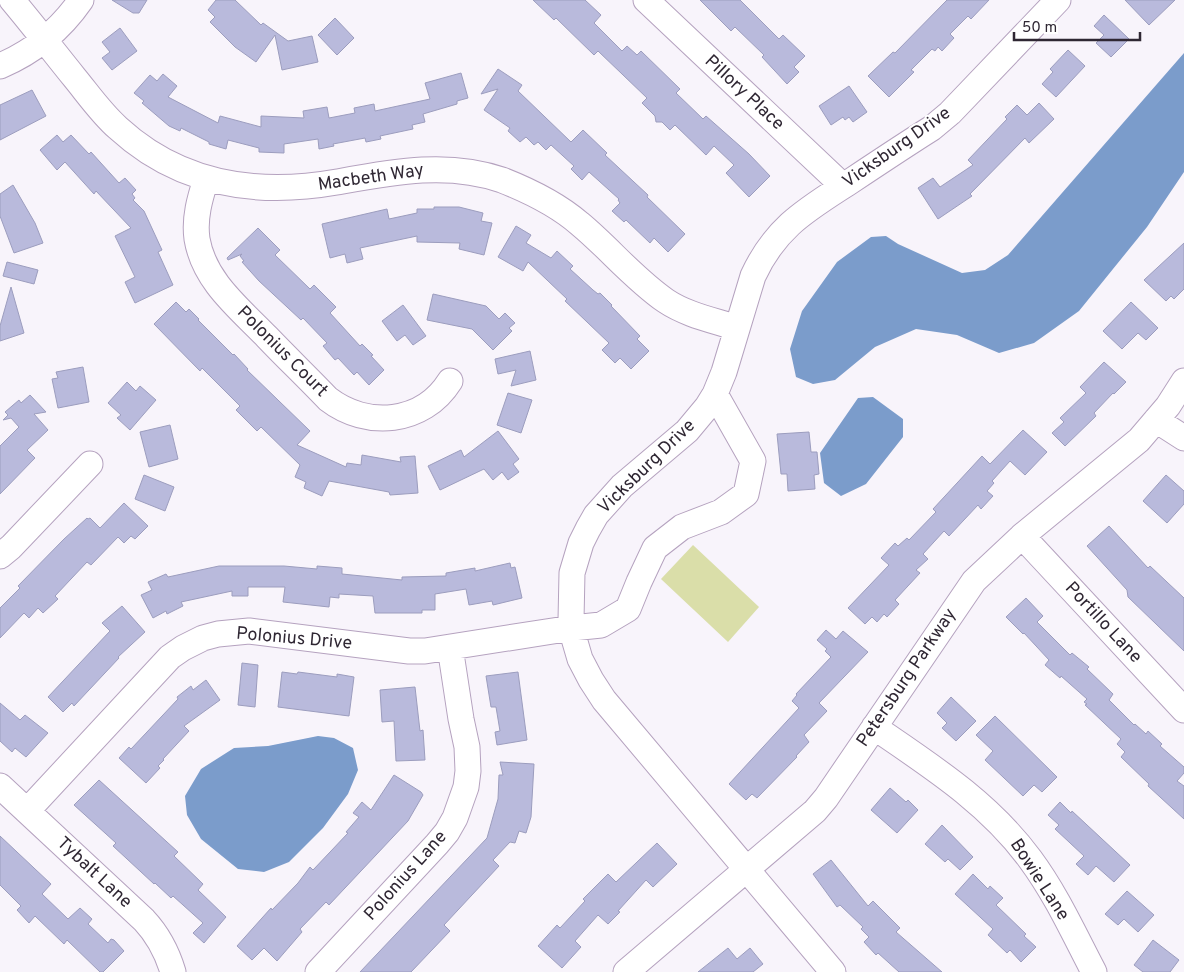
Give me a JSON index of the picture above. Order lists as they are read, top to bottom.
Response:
{
  "streets": {
    "street": [
      "Pillory Place",
      "Vicksburg Drive",
      "Macbeth Way",
      "Polonius Court",
      "Portillo Lane",
      "Polonius Drive",
      "Petersburg Parkway",
      "Tybalt Lane",
      "Polonius Lane",
      "Bowie Lane"
    ]
  },
  "crossings": [
    ["Pillory Place", "Vicksburg Drive"],
    ["Vicksburg Drive", "Macbeth Way"],
    ["Vicksburg Drive", "Polonius Drive"],
    ["Vicksburg Drive", "Petersburg Parkway"],
    ["Macbeth Way", "Polonius Court"],
    ["Portillo Lane", "Petersburg Parkway"],
    ["Polonius Drive", "Tybalt Lane"],
    ["Polonius Drive", "Polonius Lane"],
    ["Petersburg Parkway", "Bowie Lane"]
  ],
  "scale_bar": "50 m"
}
